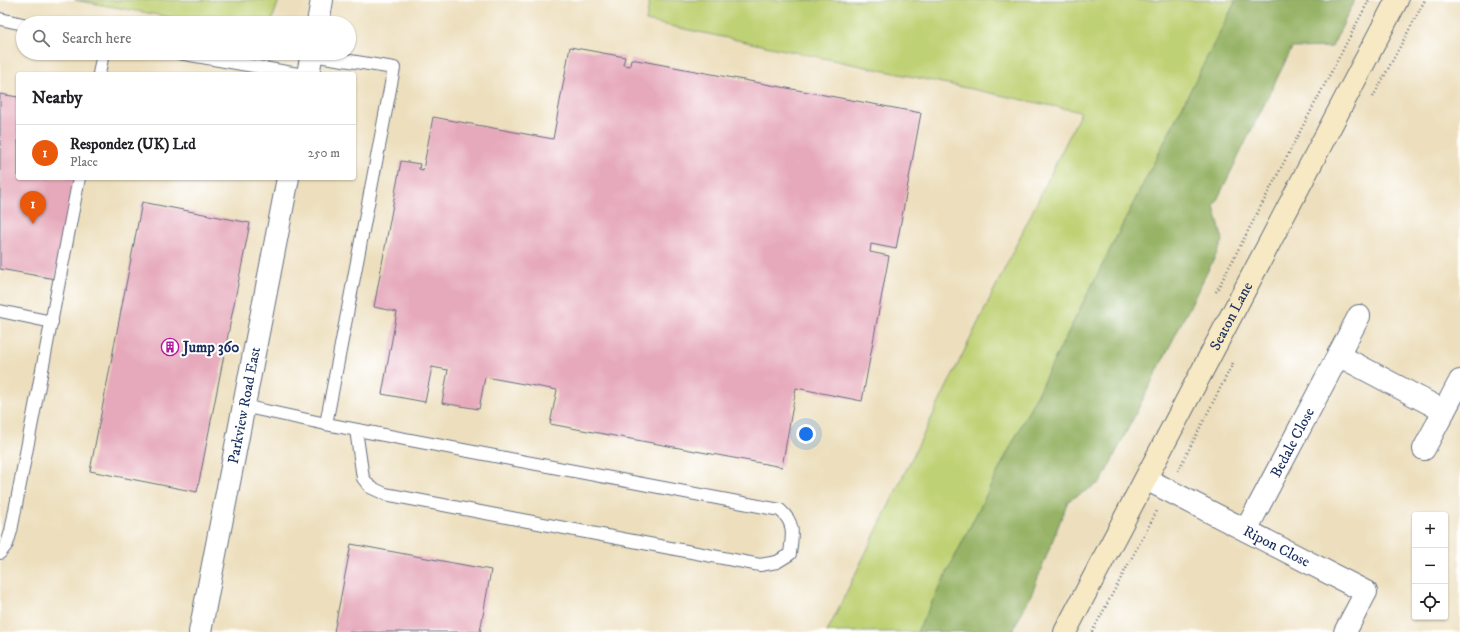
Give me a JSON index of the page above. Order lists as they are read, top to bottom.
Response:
{
  "streets": {
    "main road": ["Seaton Lane"],
    "street": ["Parkview Road East", "Bedale Close", "Ripon Close"]
  },
  "crossings": [
    ["Seaton Lane", "Ripon Close"],
    ["Bedale Close", "Ripon Close"]
  ],
  "places": {
    "building": ["Jump 360"]
  },
  "page": {
    "search": "Search here",
    "heading": "Nearby",
    "list": [
      {
        "mark": "1",
        "name": "Respondez (UK) Ltd",
        "note": "Place",
        "value": "250 m"
      }
    ],
    "pins": "1",
    "map_buttons": ["+", "−"]
  }
}
